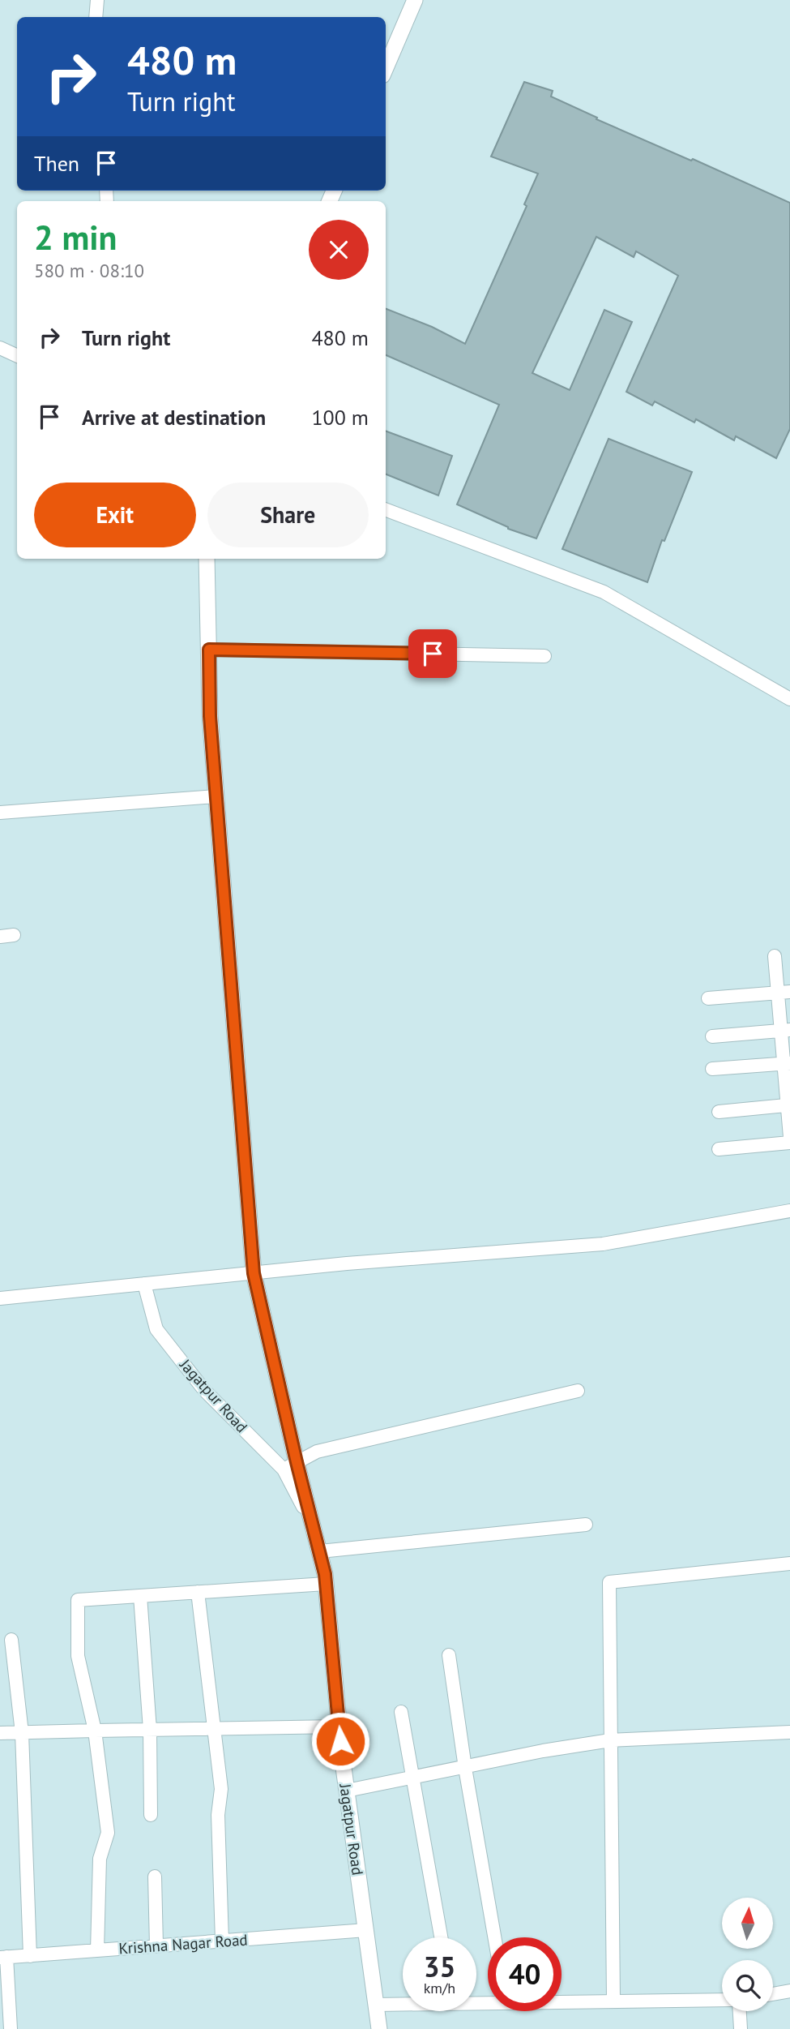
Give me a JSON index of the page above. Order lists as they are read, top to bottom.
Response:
{
  "streets": {
    "street": ["Jagatpur Road", "Krishna Nagar Road"]
  },
  "crossings": [
    ["Jagatpur Road", "Krishna Nagar Road"]
  ],
  "north": "top",
  "page": {
    "turn": ["480 m", "Turn right"],
    "then": "Then",
    "heading": ["2 min", "580 m · 08:10"],
    "list": [
      {
        "name": "Turn right",
        "value": "480 m"
      },
      {
        "name": "Arrive at destination",
        "value": "100 m"
      }
    ],
    "buttons": ["Exit", "Share"],
    "speed": "35 km/h",
    "limit": "40"
  }
}
